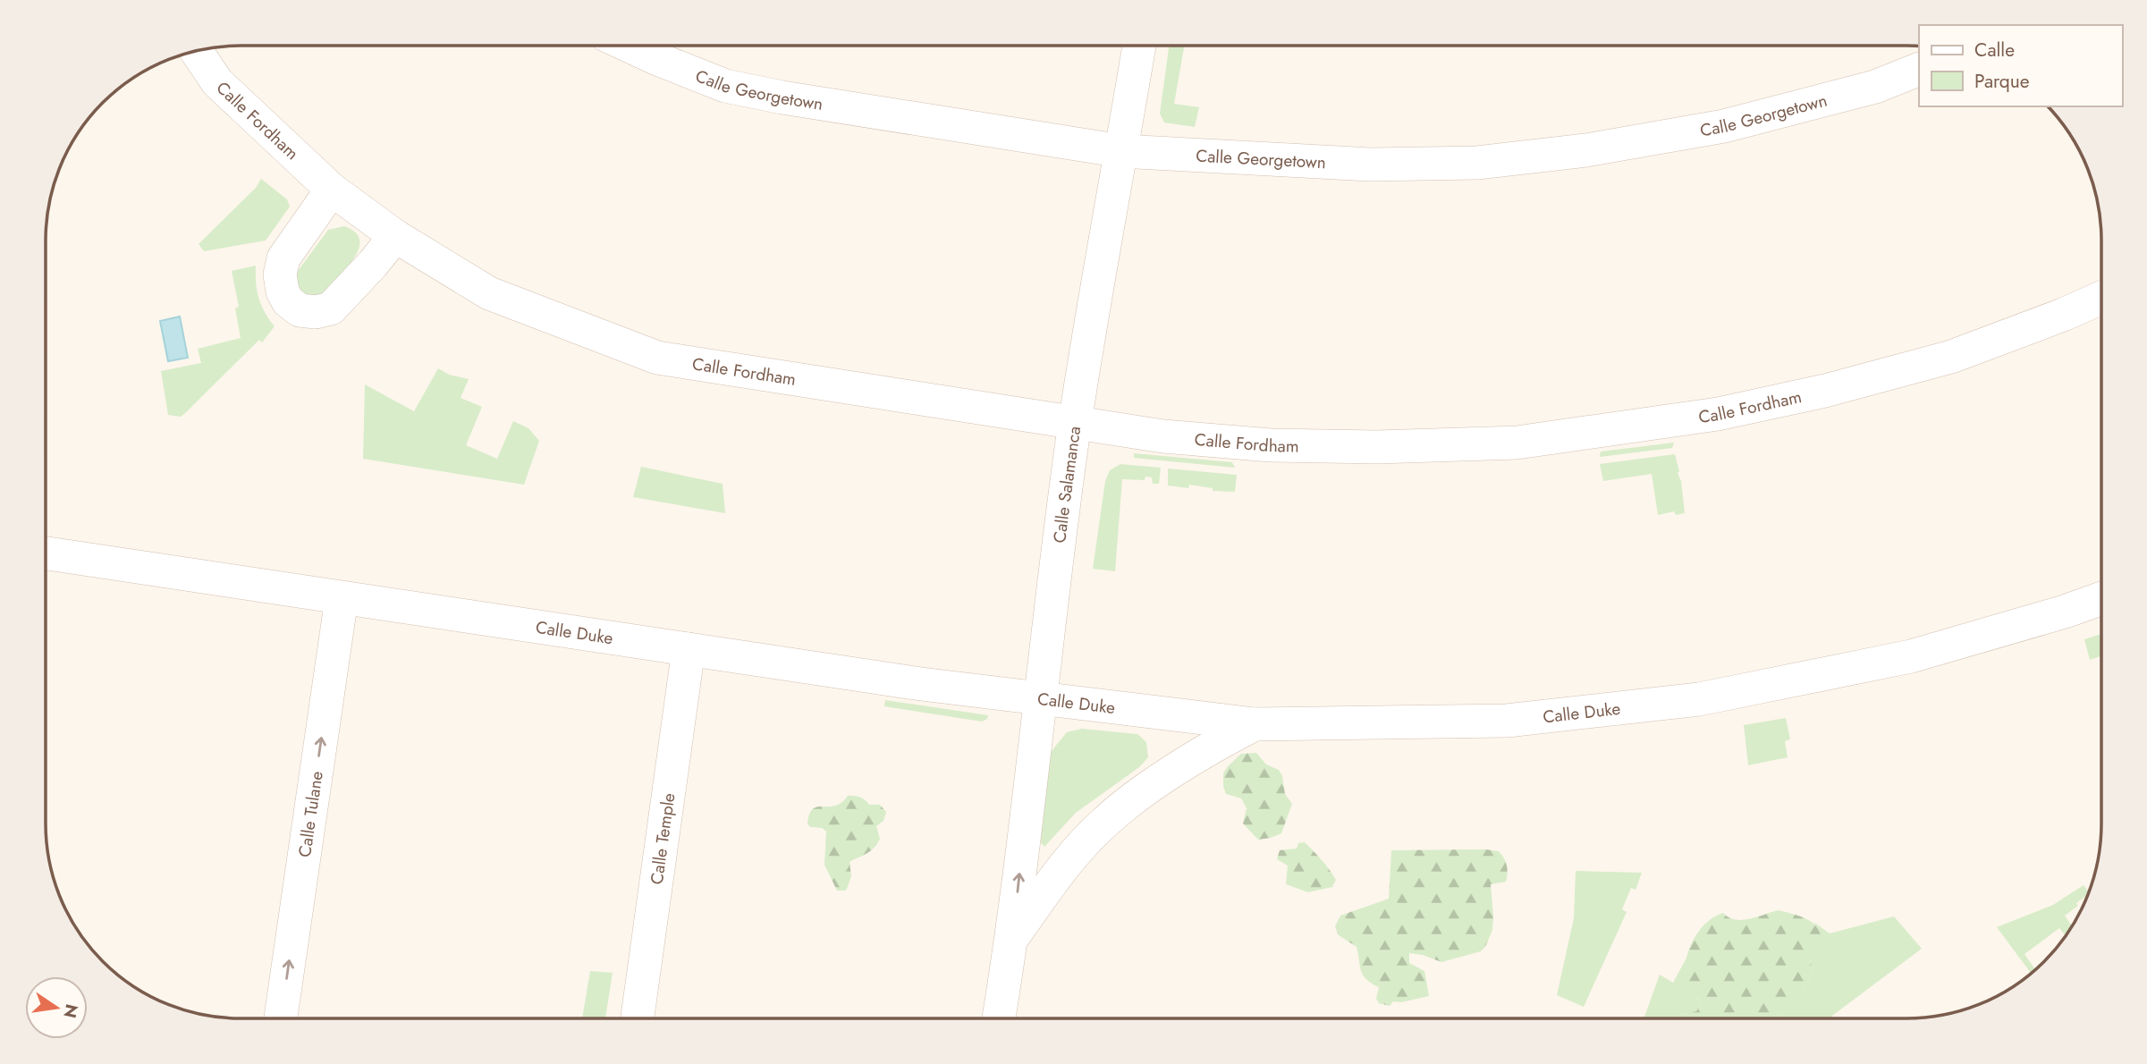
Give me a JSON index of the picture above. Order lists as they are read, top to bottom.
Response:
{
  "streets": {
    "street": [
      "Calle Georgetown",
      "Calle Fordham",
      "Calle Salamanca",
      "Calle Duke",
      "Calle Tulane",
      "Calle Temple"
    ]
  },
  "crossings": [
    ["Calle Georgetown", "Calle Salamanca"],
    ["Calle Fordham", "Calle Salamanca"],
    ["Calle Salamanca", "Calle Duke"],
    ["Calle Duke", "Calle Tulane"],
    ["Calle Duke", "Calle Temple"]
  ],
  "one_way": ["Calle Tulane"],
  "legend": ["Calle", "Parque"],
  "north": "right"
}
